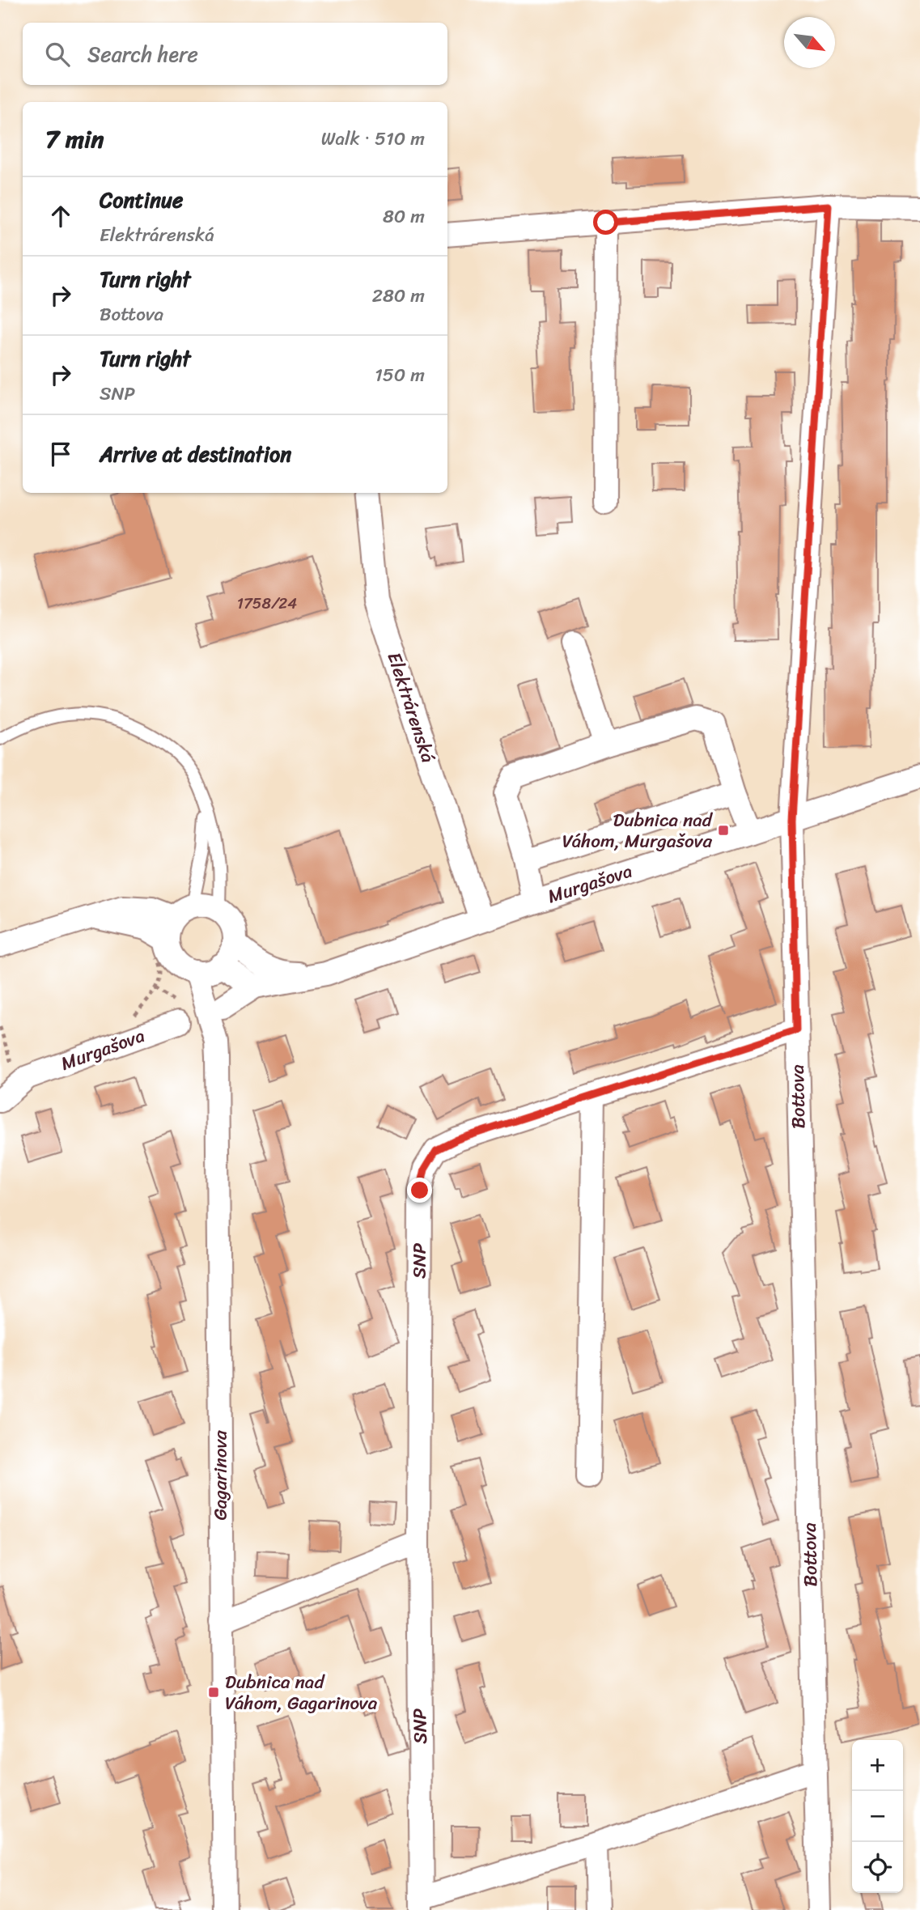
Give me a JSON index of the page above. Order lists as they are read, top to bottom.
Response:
{
  "streets": {
    "street": [
      "Elektrárenská",
      "Murgašova",
      "Bottova",
      "SNP",
      "Gagarinova"
    ]
  },
  "crossings": [
    ["Elektrárenská", "Murgašova"],
    ["Murgašova", "Bottova"],
    ["Murgašova", "Gagarinova"],
    ["Bottova", "SNP"]
  ],
  "places": {
    "transit": ["Dubnica nad Váhom, Murgašova", "Dubnica nad Váhom, Gagarinova"]
  },
  "house_numbers": ["1758/24"],
  "north": "bottom right",
  "page": {
    "search": "Search here",
    "heading": ["7 min", "Walk · 510 m"],
    "list": [
      ["Continue", "Elektrárenská", "80 m"],
      ["Turn right", "Bottova", "280 m"],
      ["Turn right", "SNP", "150 m"],
      "Arrive at destination"
    ],
    "map_buttons": ["+", "−"]
  }
}
